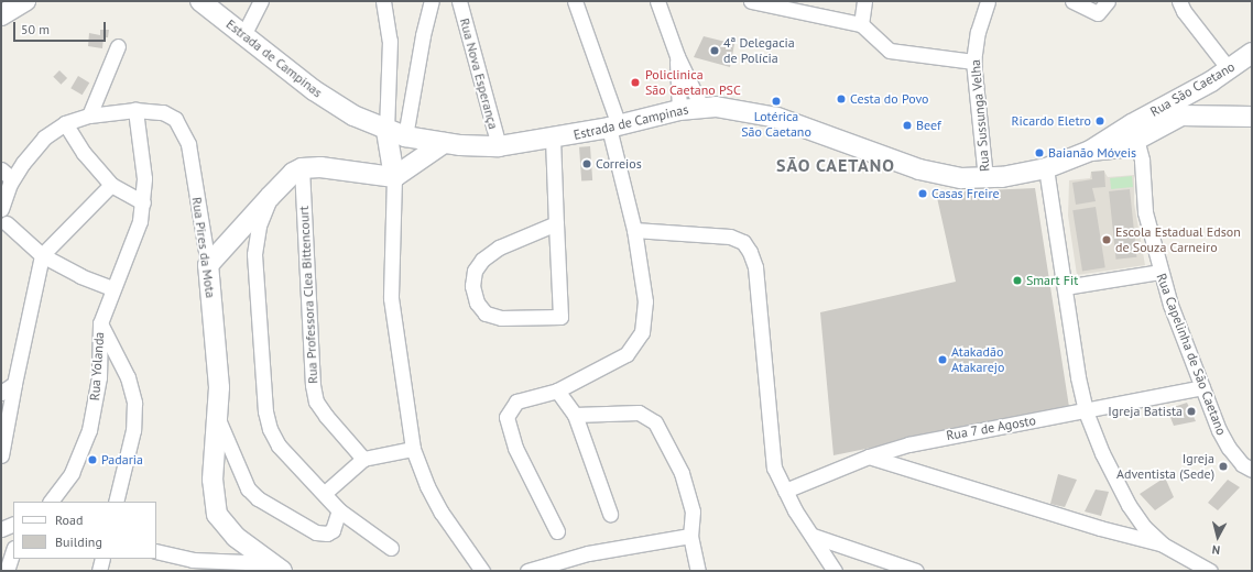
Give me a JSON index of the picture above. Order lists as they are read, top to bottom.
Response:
{
  "streets": {
    "main road": ["Estrada de Campinas", "Rua São Caetano", "Rua Pires da Mota"],
    "street": [
      "Rua Nova Esperança",
      "Rua Sussunga Velha",
      "Rua Professora Clea Bittencourt",
      "Rua Capelinha de São Caetano",
      "Rua Yolanda",
      "Rua 7 de Agosto"
    ]
  },
  "crossings": [
    ["Estrada de Campinas", "Rua Nova Esperança"],
    ["Estrada de Campinas", "Rua São Caetano"],
    ["Estrada de Campinas", "Rua Sussunga Velha"],
    ["Estrada de Campinas", "Rua Capelinha de São Caetano"],
    ["Rua São Caetano", "Rua Capelinha de São Caetano"],
    ["Rua Pires da Mota", "Rua Yolanda"],
    ["Rua Capelinha de São Caetano", "Rua 7 de Agosto"]
  ],
  "districts": ["SÃO CAETANO"],
  "places": [
    "4ª Delegacia de Polícia",
    "Policlinica São Caetano PSC",
    "Cesta do Povo",
    "Lotérica São Caetano",
    "Ricardo Eletro",
    "Beef",
    "Baianão Móveis",
    "Correios",
    "Casas Freire",
    "Escola Estadual Edson de Souza Carneiro",
    "Smart Fit",
    "Atakadão Atakarejo",
    "Igreja Batista",
    "Padaria",
    "Igreja Adventista (Sede)"
  ],
  "legend": ["Road", "Building"],
  "scale_bar": "50 m",
  "north": "bottom"
}
